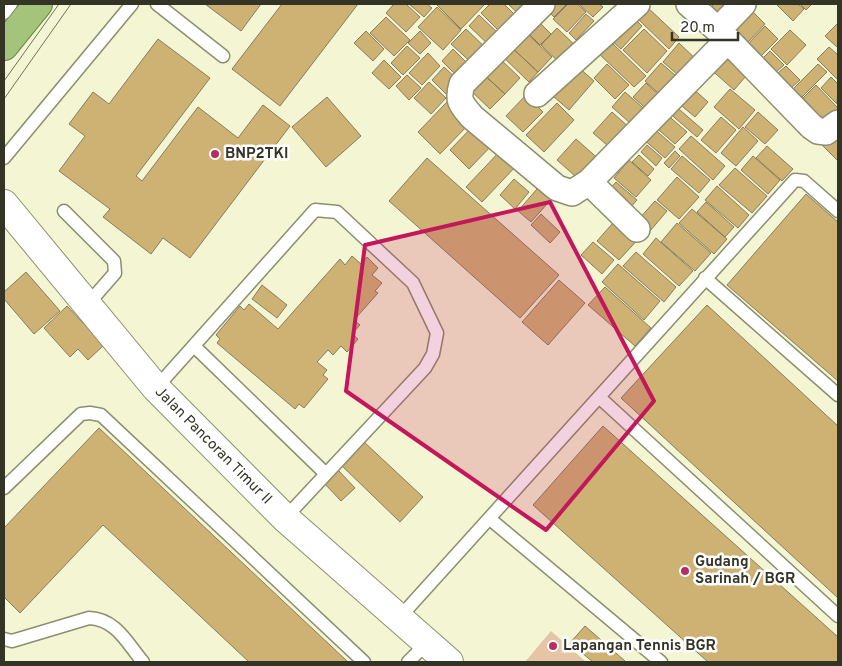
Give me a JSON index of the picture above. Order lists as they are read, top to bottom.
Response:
{
  "streets": {
    "street": ["Jalan Pancoran Timur II"]
  },
  "places": ["BNP2TKI", "Gudang Sarinah / BGR", "Lapangan Tennis BGR"],
  "scale_bar": "20 m"
}
